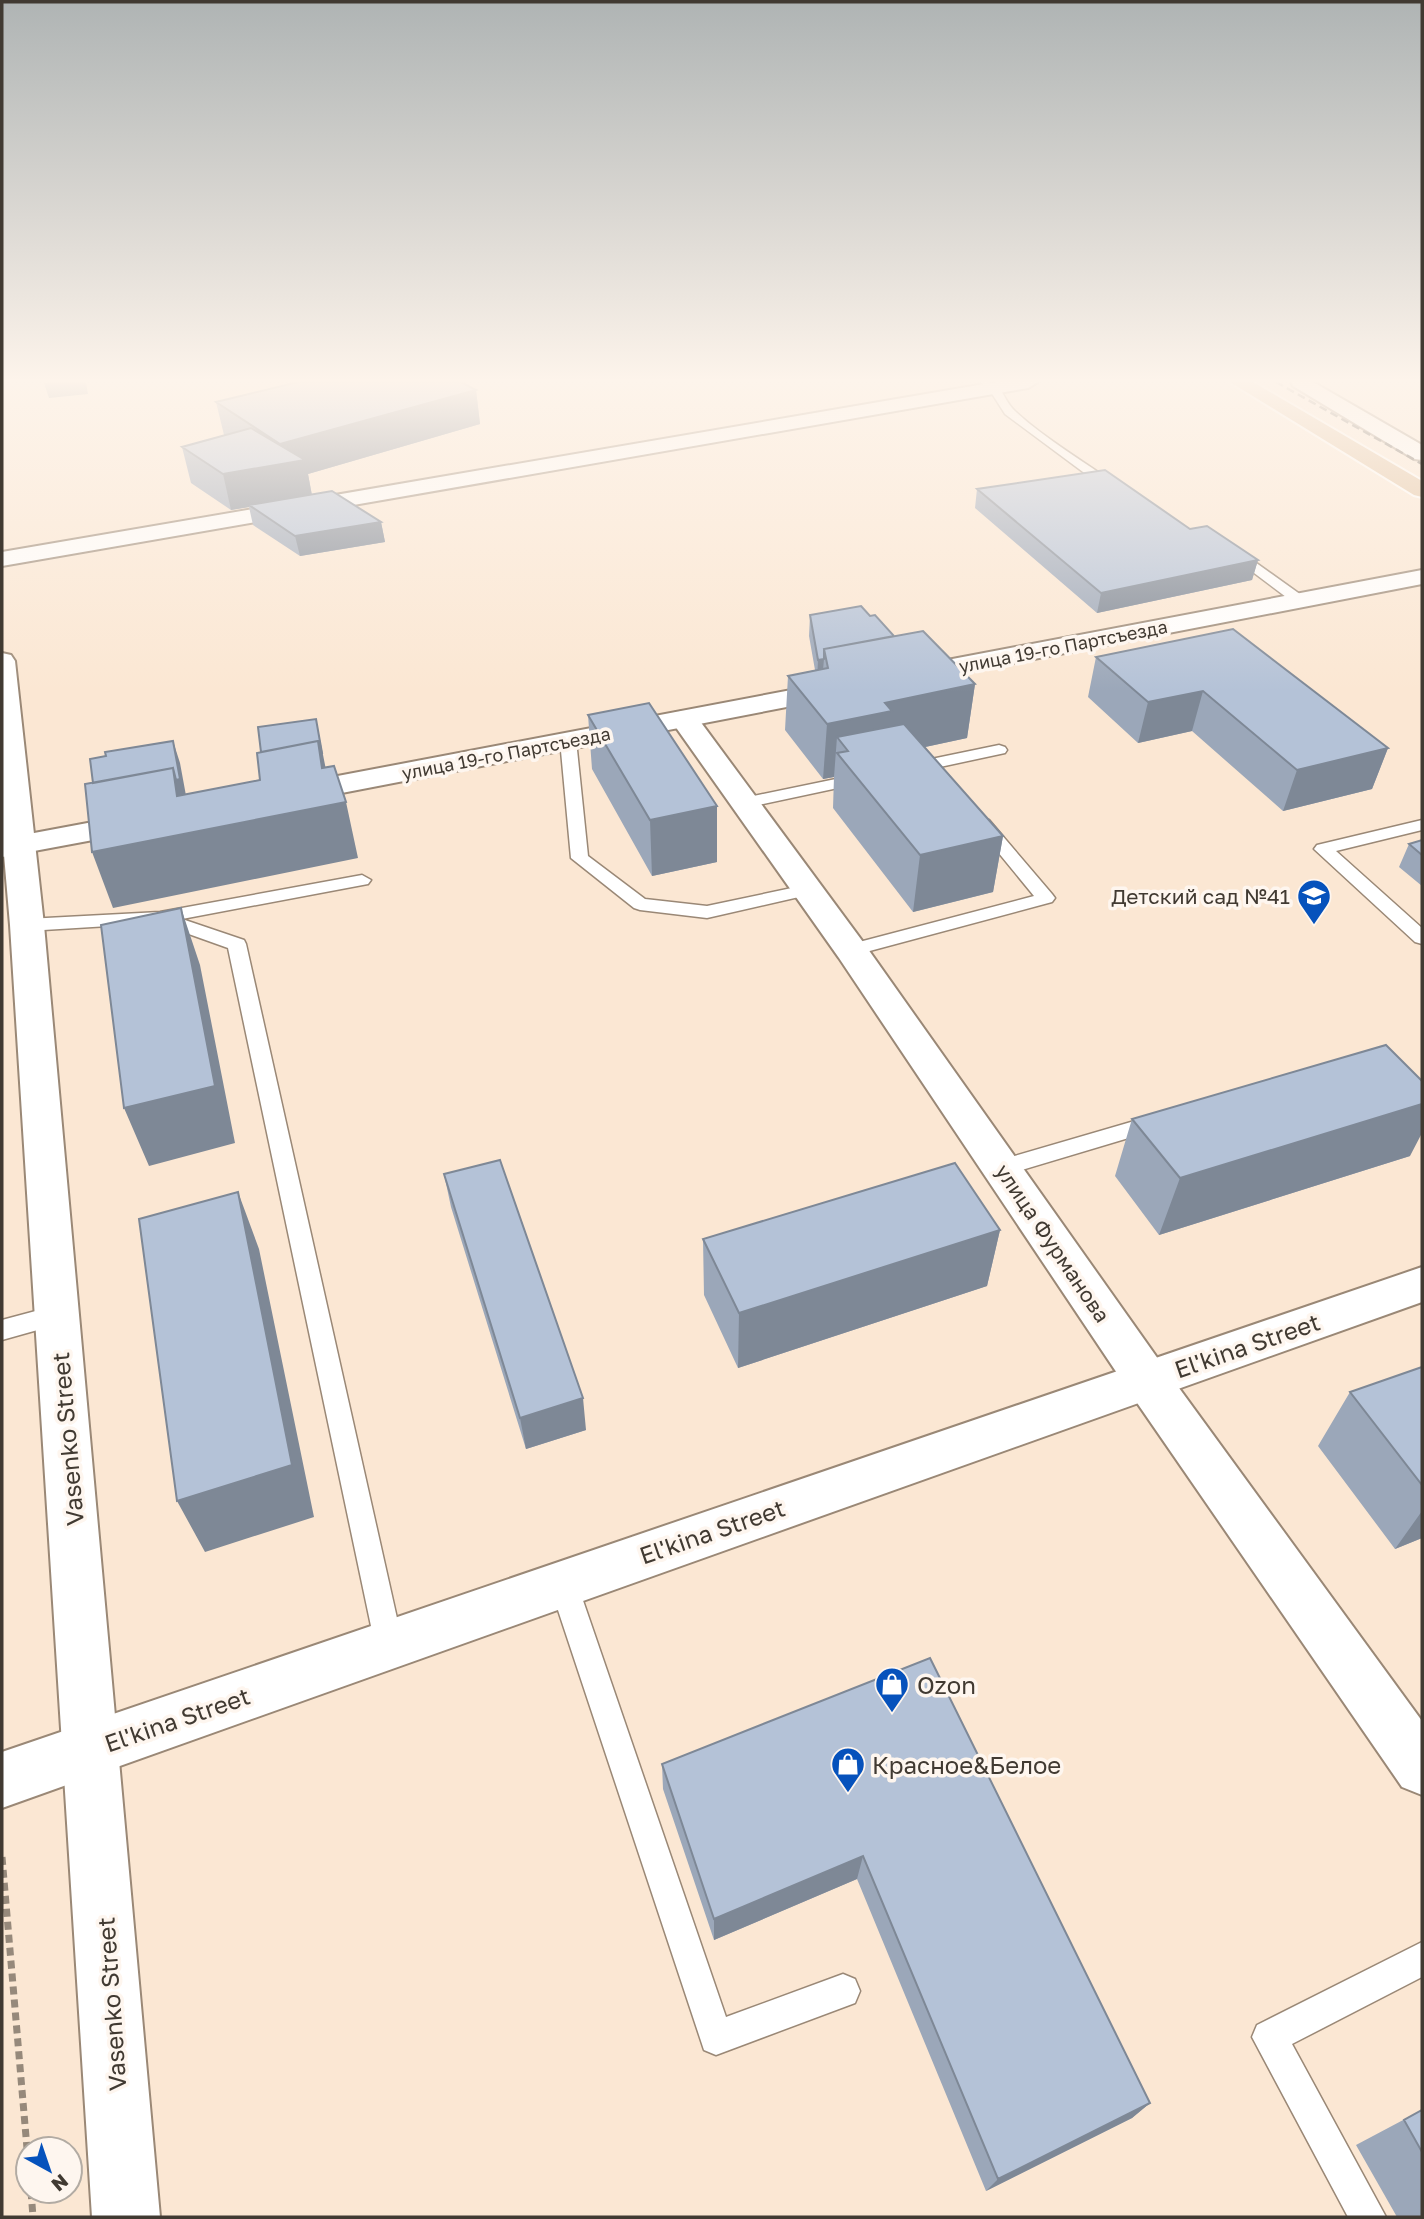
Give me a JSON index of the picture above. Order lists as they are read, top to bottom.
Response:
{
  "streets": {
    "street": [
      "улица 19-го Партсъезда",
      "улица Фурманова",
      "El'kina Street",
      "Vasenko Street"
    ]
  },
  "crossings": [
    ["улица 19-го Партсъезда", "улица Фурманова"],
    ["улица Фурманова", "El'kina Street"],
    ["El'kina Street", "Vasenko Street"]
  ],
  "places": {
    "school or university": ["Детский сад №41"],
    "shop": ["Ozon", "Красное&Белое"]
  },
  "north": "bottom right"
}
